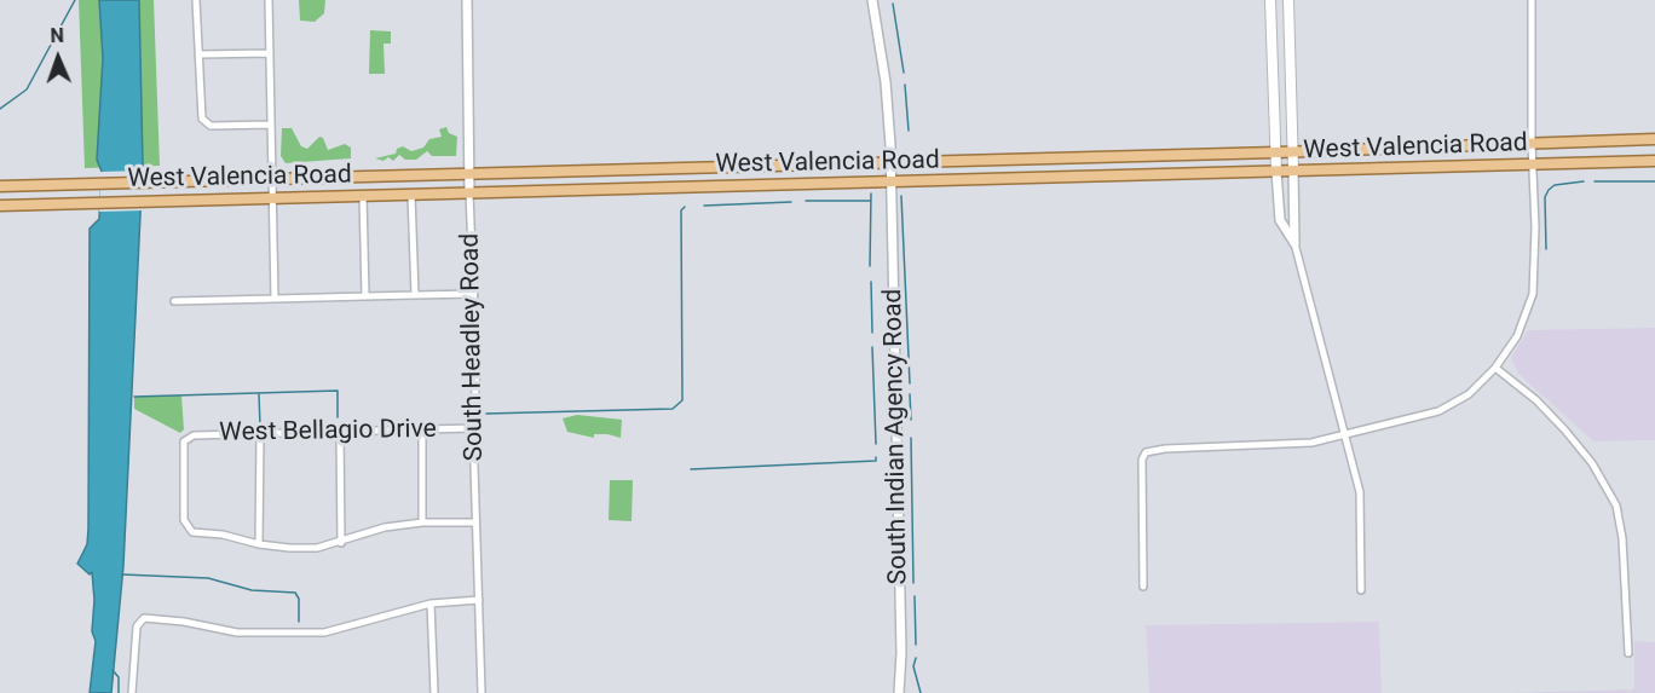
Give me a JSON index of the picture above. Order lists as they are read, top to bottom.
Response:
{
  "streets": {
    "main road": ["West Valencia Road"],
    "street": ["South Headley Road", "West Bellagio Drive", "South Indian Agency Road"]
  },
  "crossings": [
    ["West Valencia Road", "South Headley Road"],
    ["West Valencia Road", "South Indian Agency Road"],
    ["South Headley Road", "West Bellagio Drive"]
  ],
  "north": "top"
}
